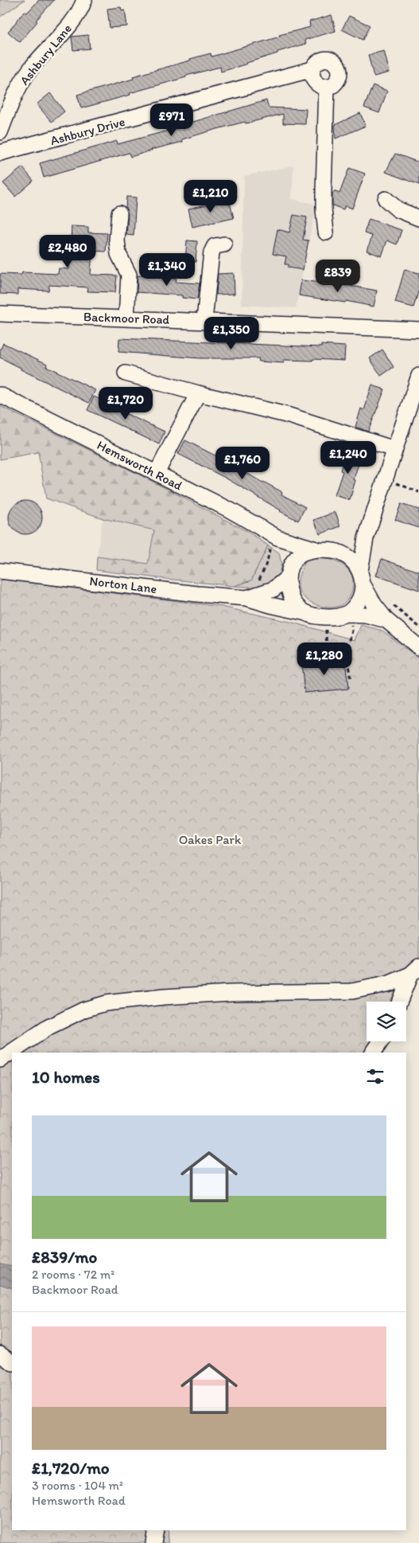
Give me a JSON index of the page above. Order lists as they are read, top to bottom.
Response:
{
  "streets": {
    "street": [
      "Ashbury Lane",
      "Ashbury Drive",
      "Backmoor Road",
      "Hemsworth Road",
      "Norton Lane"
    ]
  },
  "crossings": [
    ["Hemsworth Road", "Norton Lane"]
  ],
  "parks": ["Oakes Park"],
  "page": {
    "price": [
      "£971",
      "£1,210",
      "£2,480",
      "£1,340",
      "£839",
      "£1,350",
      "£1,720",
      "£1,240",
      "£1,760",
      "£1,280"
    ],
    "heading": "10 homes",
    "list": [
      {
        "name": "£839/mo",
        "note": "2 rooms · 72 m² · Backmoor Road"
      },
      {
        "name": "£1,720/mo",
        "note": "3 rooms · 104 m² · Hemsworth Road"
      }
    ]
  }
}
